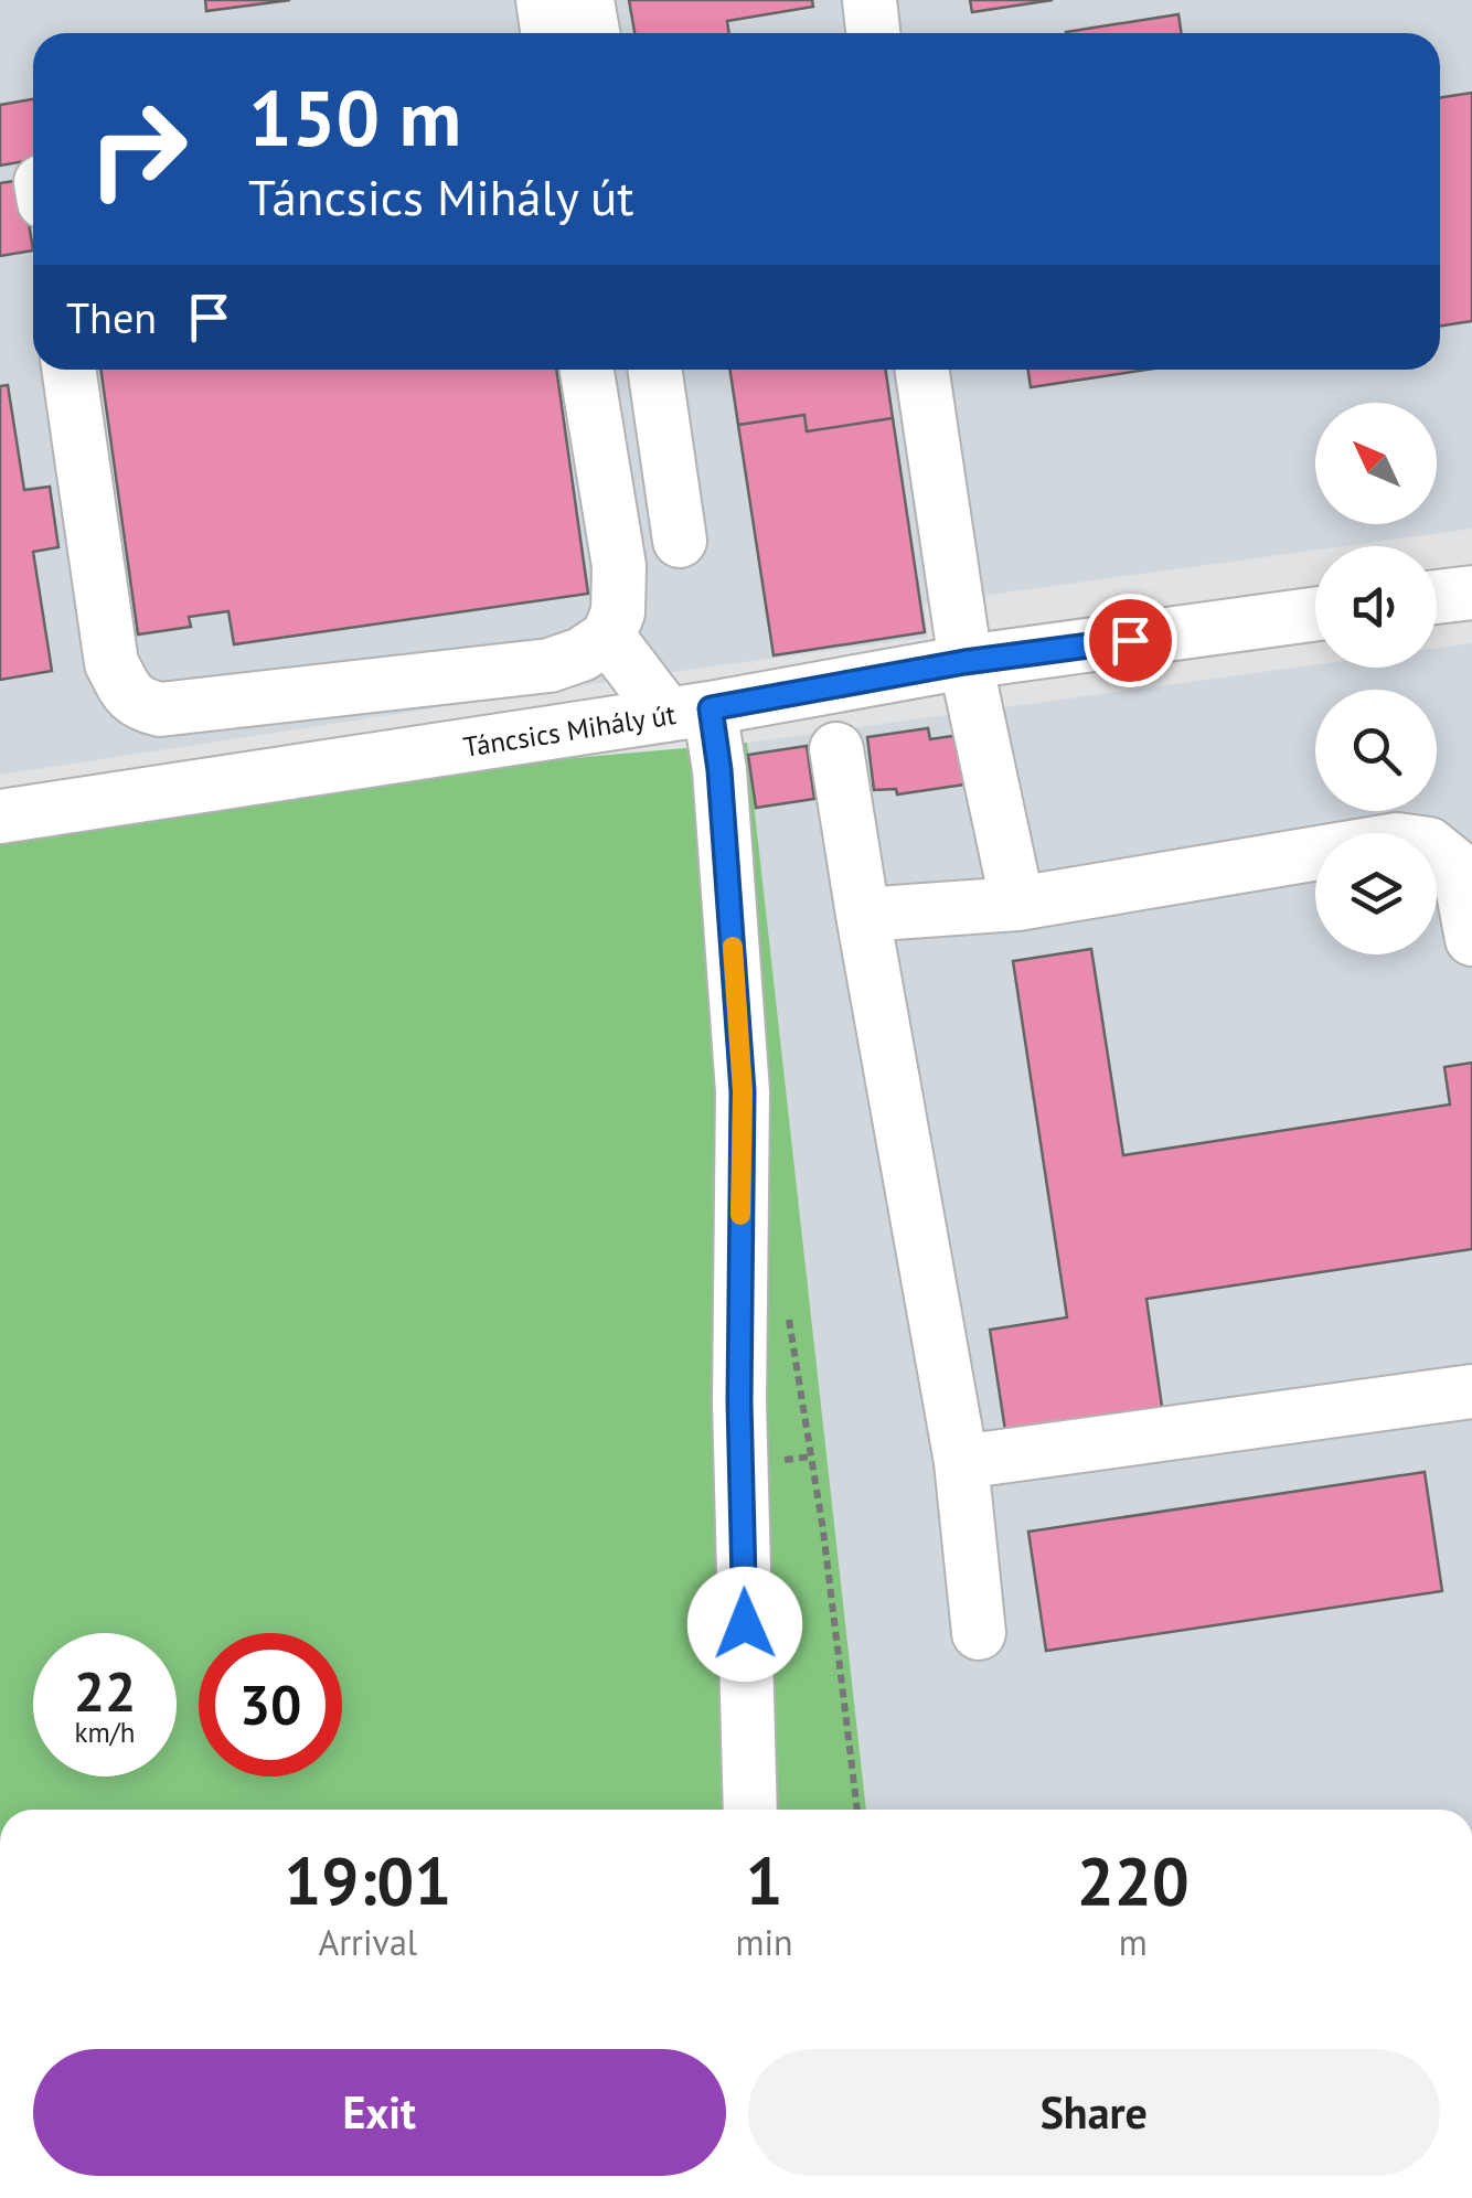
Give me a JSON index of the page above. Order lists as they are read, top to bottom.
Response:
{
  "streets": {
    "street": ["Táncsics Mihály út"]
  },
  "north": "top left",
  "page": {
    "turn": ["150 m", "Táncsics Mihály út"],
    "then": "Then",
    "speed": "22 km/h",
    "limit": "30",
    "eta": [
      "19:01",
      "Arrival",
      "1",
      "min",
      "220",
      "m"
    ],
    "buttons": ["Exit", "Share"]
  }
}
